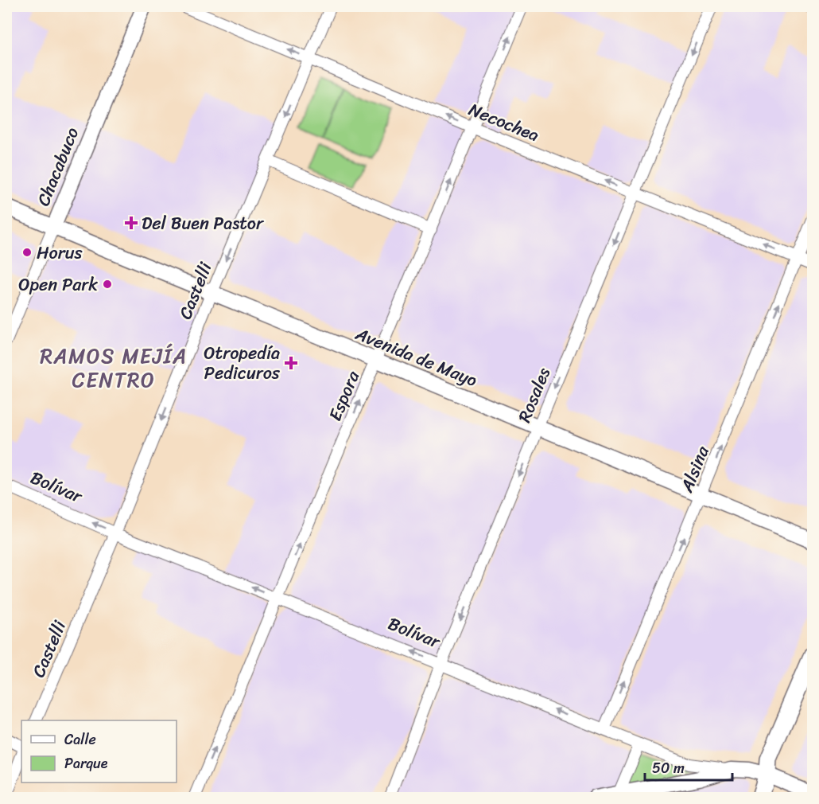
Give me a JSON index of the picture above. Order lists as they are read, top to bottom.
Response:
{
  "streets": {
    "main road": ["Chacabuco", "Avenida de Mayo", "Bolívar"],
    "street": [
      "Necochea",
      "Castelli",
      "Rosales",
      "Espora",
      "Alsina"
    ]
  },
  "crossings": [
    ["Necochea", "Castelli"],
    ["Necochea", "Rosales"],
    ["Necochea", "Espora"],
    ["Necochea", "Alsina"],
    ["Chacabuco", "Avenida de Mayo"],
    ["Castelli", "Avenida de Mayo"],
    ["Castelli", "Bolívar"],
    ["Avenida de Mayo", "Rosales"],
    ["Avenida de Mayo", "Espora"],
    ["Avenida de Mayo", "Alsina"],
    ["Rosales", "Bolívar"],
    ["Espora", "Bolívar"],
    ["Alsina", "Bolívar"]
  ],
  "one_way": [
    "Necochea",
    "Castelli",
    "Rosales",
    "Espora",
    "Alsina",
    "Bolívar"
  ],
  "districts": ["RAMOS MEJÍA CENTRO"],
  "places": {
    "health": ["Del Buen Pastor", "Otropedía Pedicuros"],
    "other": ["Horus", "Open Park"]
  },
  "legend": ["Calle", "Parque"],
  "scale_bar": "50 m"
}
